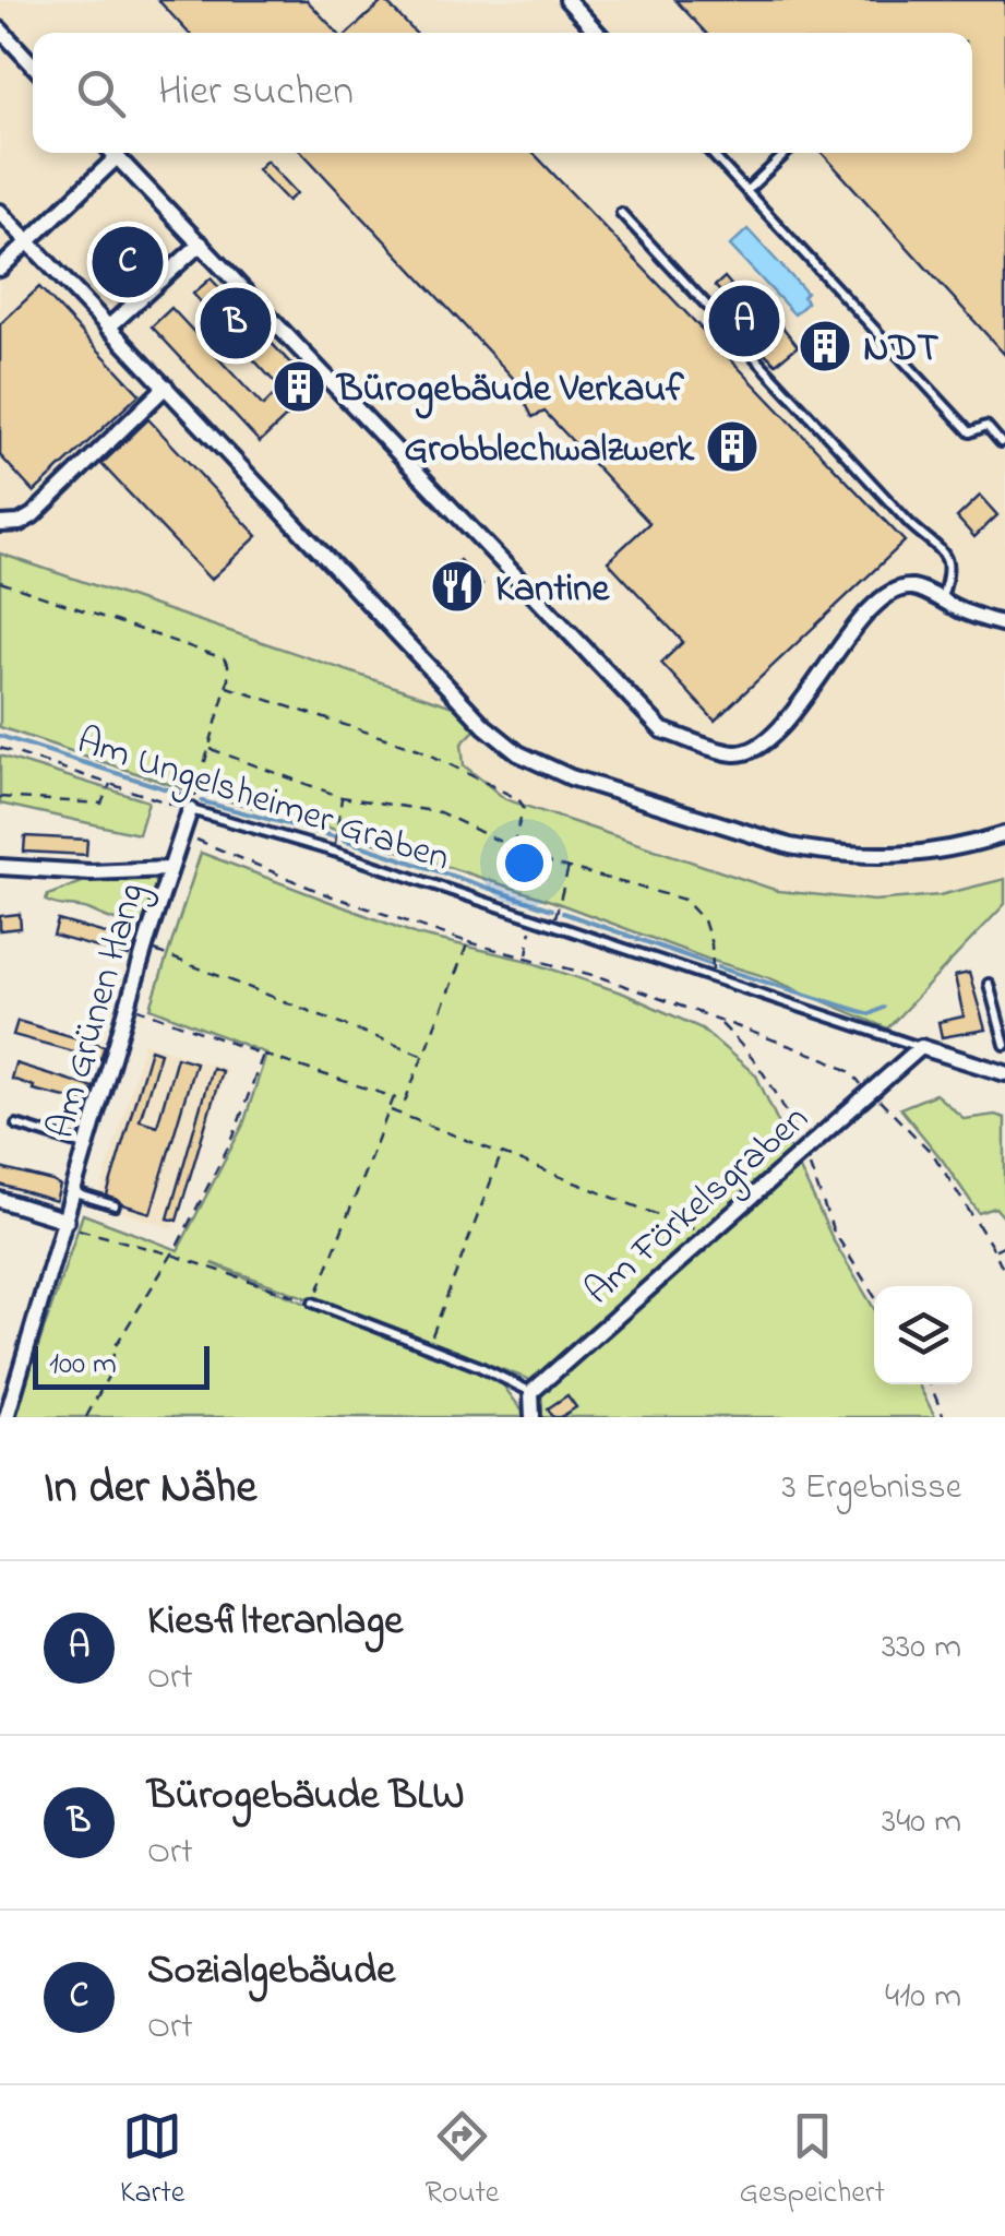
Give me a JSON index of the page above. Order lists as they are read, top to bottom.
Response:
{
  "streets": {
    "street": ["Am Ungelsheimer Graben", "Am Grünen Hang", "Am Förkelsgraben"]
  },
  "crossings": [
    ["Am Ungelsheimer Graben", "Am Grünen Hang"],
    ["Am Ungelsheimer Graben", "Am Förkelsgraben"]
  ],
  "places": {
    "building": ["NDT", "Bürogebäude Verkauf", "Grobblechwalzwerk"],
    "restaurant": ["Kantine"]
  },
  "scale_bar": "100 m",
  "page": {
    "search": "Hier suchen",
    "pins": ["C", "A", "B"],
    "scale": "100 m",
    "heading": ["In der Nähe", "3 Ergebnisse"],
    "list": [
      {
        "mark": "A",
        "name": "Kiesfilteranlage",
        "note": "Ort",
        "value": "330 m"
      },
      {
        "mark": "B",
        "name": "Bürogebäude BLW",
        "note": "Ort",
        "value": "340 m"
      },
      {
        "mark": "C",
        "name": "Sozialgebäude",
        "note": "Ort",
        "value": "410 m"
      }
    ],
    "nav": ["Karte", "Route", "Gespeichert"]
  }
}
